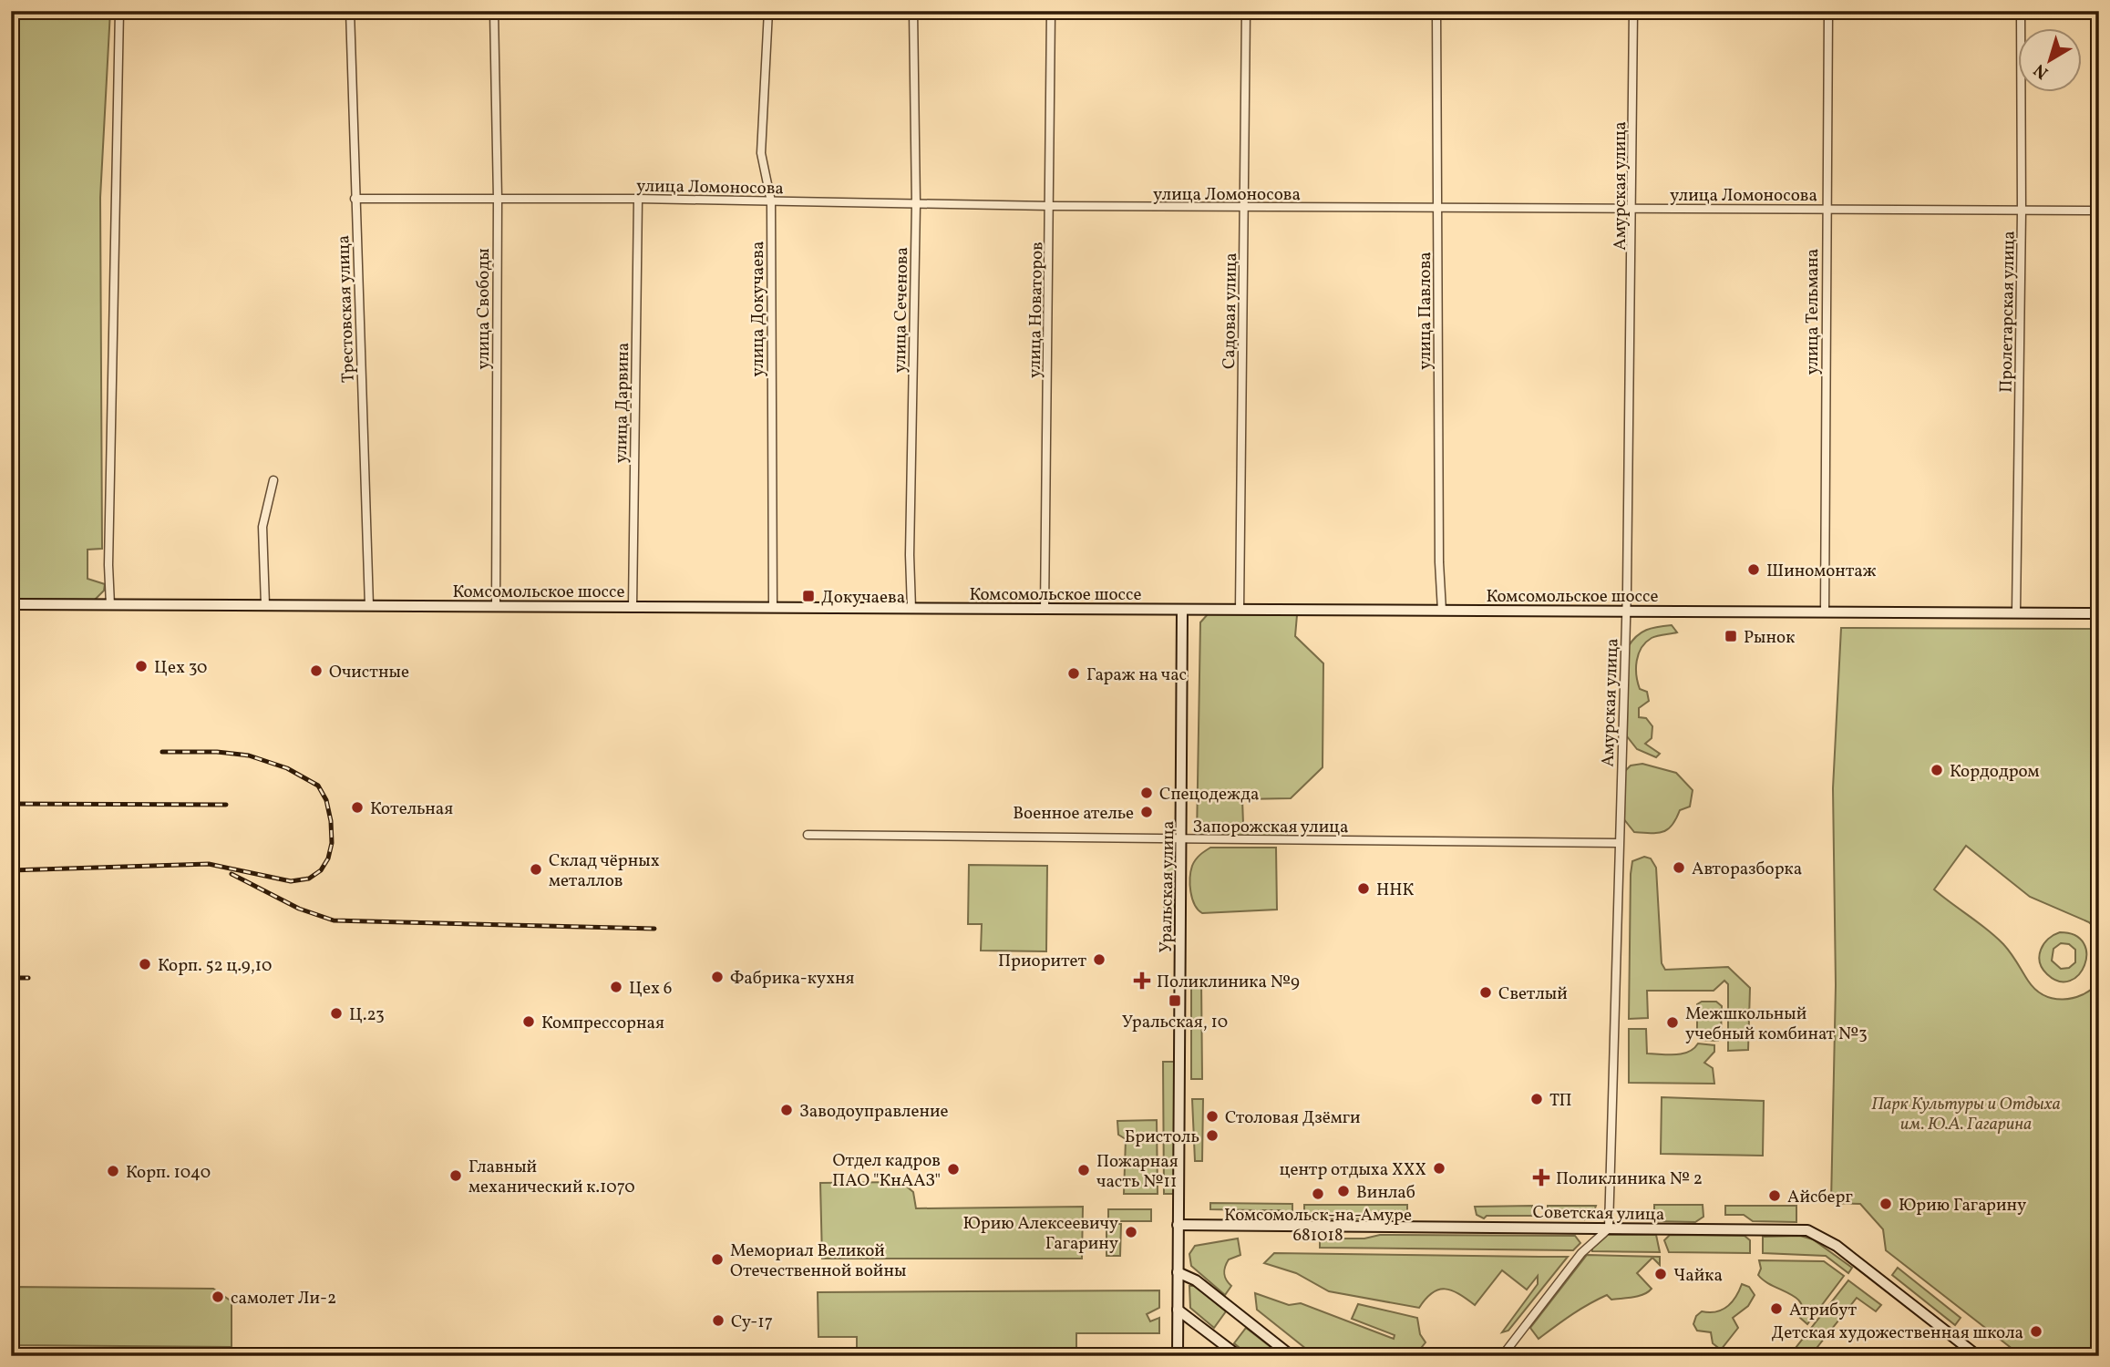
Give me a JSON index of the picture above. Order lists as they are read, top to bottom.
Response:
{
  "streets": {
    "main road": ["Комсомольское шоссе", "Уральская улица", "Советская улица"],
    "street": [
      "улица Ломоносова",
      "Амурская улица",
      "Трестовская улица",
      "улица Свободы",
      "улица Докучаева",
      "улица Сеченова",
      "улица Новаторов",
      "Садовая улица",
      "улица Павлова",
      "улица Тельмана",
      "Пролетарская улица",
      "улица Дарвина",
      "Запорожская улица"
    ]
  },
  "crossings": [
    ["улица Ломоносова", "Амурская улица"],
    ["улица Ломоносова", "Трестовская улица"],
    ["улица Ломоносова", "улица Свободы"],
    ["улица Ломоносова", "улица Докучаева"],
    ["улица Ломоносова", "улица Сеченова"],
    ["улица Ломоносова", "улица Новаторов"],
    ["улица Ломоносова", "Садовая улица"],
    ["улица Ломоносова", "улица Павлова"],
    ["улица Ломоносова", "улица Тельмана"],
    ["улица Ломоносова", "Пролетарская улица"],
    ["улица Ломоносова", "улица Дарвина"],
    ["Амурская улица", "Комсомольское шоссе"],
    ["Амурская улица", "Запорожская улица"],
    ["Амурская улица", "Советская улица"],
    ["Трестовская улица", "Комсомольское шоссе"],
    ["улица Свободы", "Комсомольское шоссе"],
    ["улица Докучаева", "Комсомольское шоссе"],
    ["улица Сеченова", "Комсомольское шоссе"],
    ["улица Новаторов", "Комсомольское шоссе"],
    ["Садовая улица", "Комсомольское шоссе"],
    ["улица Павлова", "Комсомольское шоссе"],
    ["улица Тельмана", "Комсомольское шоссе"],
    ["Пролетарская улица", "Комсомольское шоссе"],
    ["улица Дарвина", "Комсомольское шоссе"],
    ["Комсомольское шоссе", "Уральская улица"],
    ["Запорожская улица", "Уральская улица"],
    ["Уральская улица", "Советская улица"]
  ],
  "parks": ["Парк Культуры и Отдыха им. Ю.А. Гагарина"],
  "places": {
    "other": [
      "Шиномонтаж",
      "Цех 30",
      "Очистные",
      "Гараж на час",
      "Кордодром",
      "Спецодежда",
      "Котельная",
      "Военное ателье",
      "Авторазборка",
      "Склад чёрных металлов",
      "ННК",
      "Приоритет",
      "Корп. 52 ц.9,10",
      "Фабрика-кухня",
      "Цех 6",
      "Светлый",
      "Ц.23",
      "Компрессорная",
      "Межшкольный учебный комбинат №3",
      "ТП",
      "Заводоуправление",
      "Столовая Дзёмги",
      "Бристоль",
      "центр отдыха ХХХ",
      "Отдел кадров ПАО \"КнААЗ\"",
      "Пожарная часть №11",
      "Корп. 1040",
      "Главный механический к.1070",
      "Винлаб",
      "Комсомольск-на-Амуре 681018",
      "Айсберг",
      "Юрию Гагарину",
      "Юрию Алексеевичу Гагарину",
      "Мемориал Великой Отечественной войны",
      "Чайка",
      "самолет Ли-2",
      "Атрибут",
      "Су-17",
      "Детская художественная школа"
    ],
    "transit": ["Докучаева", "Рынок", "Уральская, 10"],
    "health": ["Поликлиника №9", "Поликлиника № 2"]
  },
  "north": "bottom left"
}
